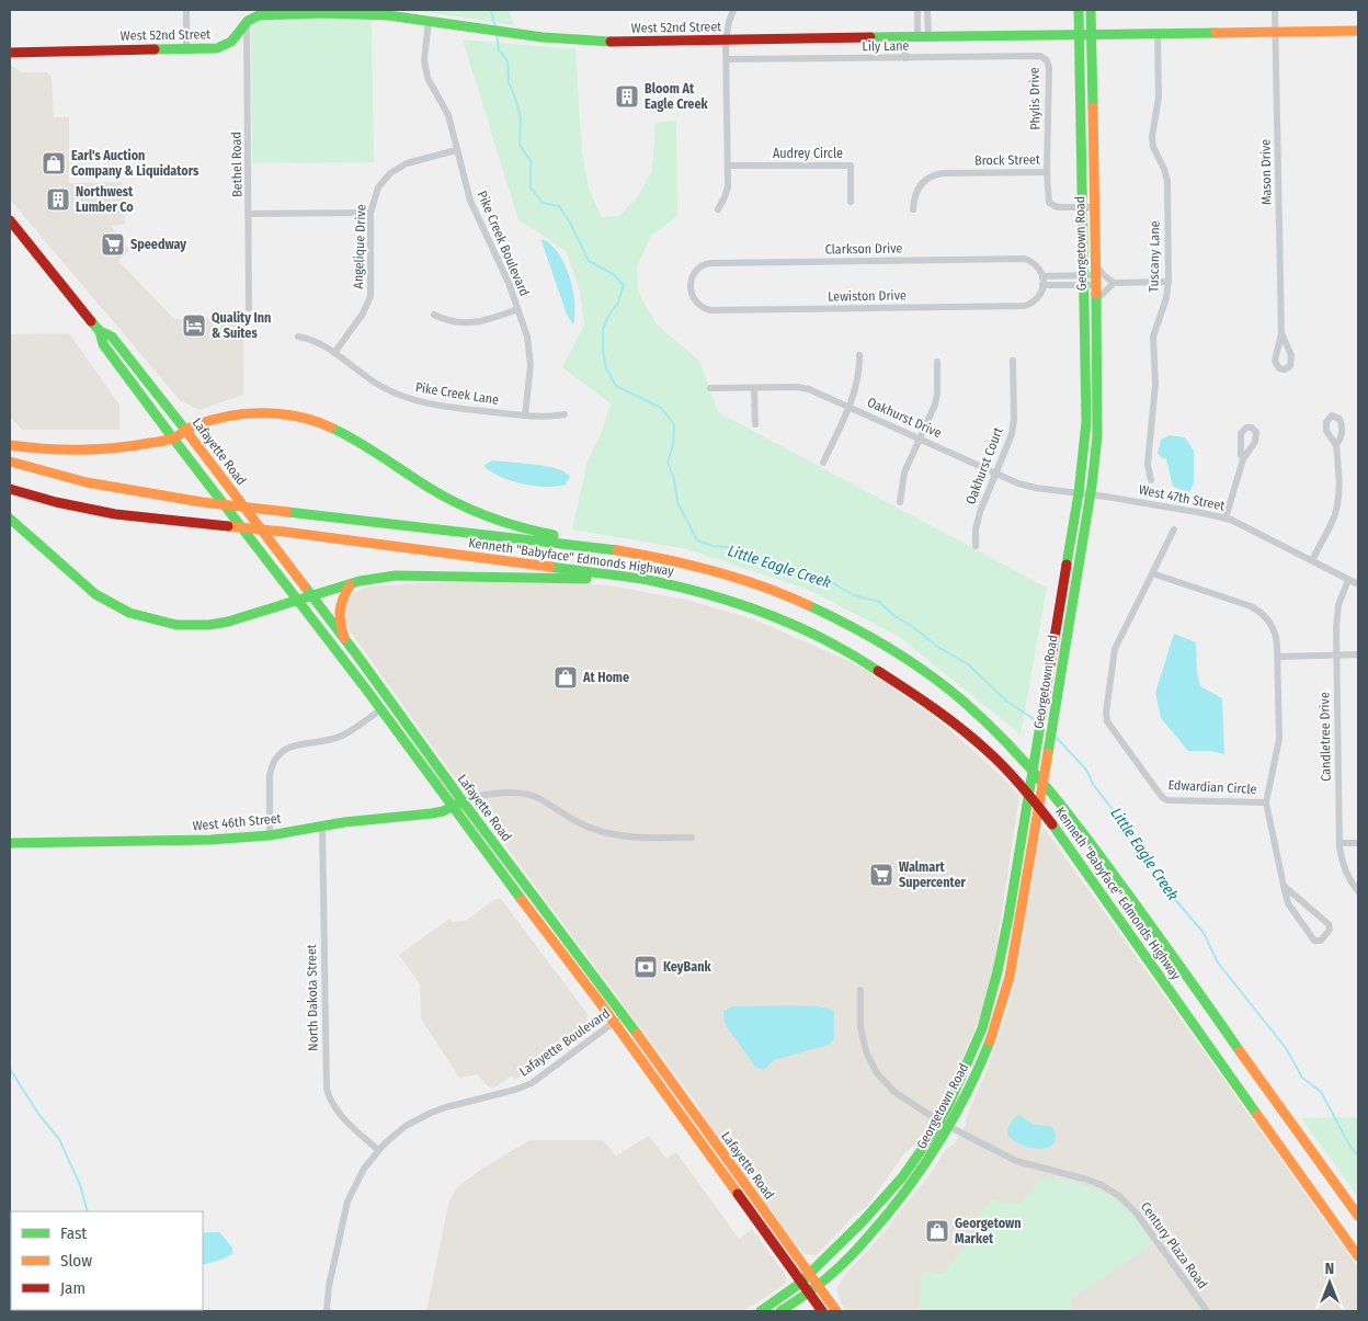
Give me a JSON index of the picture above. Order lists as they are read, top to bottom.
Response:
{
  "streets": {
    "main road": [
      "West 52nd Street",
      "Georgetown Road",
      "Lafayette Road",
      "Kenneth \"Babyface\" Edmonds Highway",
      "West 46th Street"
    ],
    "street": [
      "Lily Lane",
      "Phylis Drive",
      "Audrey Circle",
      "Brock Street",
      "Bethel Road",
      "Mason Drive",
      "Pike Creek Boulevard",
      "Angelique Drive",
      "Clarkson Drive",
      "Tuscany Lane",
      "Lewiston Drive",
      "Pike Creek Lane",
      "Oakhurst Drive",
      "Oakhurst Court",
      "West 47th Street",
      "Candletree Drive",
      "Edwardian Circle",
      "North Dakota Street",
      "Lafayette Boulevard",
      "Century Plaza Road"
    ]
  },
  "crossings": [
    ["West 52nd Street", "Bethel Road"],
    ["West 52nd Street", "Mason Drive"],
    ["West 52nd Street", "Pike Creek Boulevard"],
    ["West 52nd Street", "Georgetown Road"],
    ["West 52nd Street", "Tuscany Lane"],
    ["Lily Lane", "Phylis Drive"],
    ["Phylis Drive", "Brock Street"],
    ["Brock Street", "Georgetown Road"],
    ["Pike Creek Boulevard", "Angelique Drive"],
    ["Pike Creek Boulevard", "Pike Creek Lane"],
    ["Georgetown Road", "Oakhurst Drive"],
    ["Georgetown Road", "Lafayette Road"],
    ["Georgetown Road", "West 47th Street"],
    ["Georgetown Road", "Century Plaza Road"],
    ["Angelique Drive", "Pike Creek Lane"],
    ["Clarkson Drive", "Lewiston Drive"],
    ["Oakhurst Drive", "Oakhurst Court"],
    ["Oakhurst Drive", "West 47th Street"],
    ["Lafayette Road", "West 46th Street"],
    ["Lafayette Road", "Lafayette Boulevard"],
    ["West 47th Street", "Candletree Drive"],
    ["West 46th Street", "North Dakota Street"],
    ["North Dakota Street", "Lafayette Boulevard"]
  ],
  "water": ["Little Eagle Creek"],
  "places": {
    "building": ["Bloom At Eagle Creek", "Northwest Lumber Co"],
    "shop": ["Earl's Auction Company & Liquidators", "At Home", "Georgetown Market"],
    "supermarket": ["Speedway", "Walmart Supercenter"],
    "hotel": ["Quality Inn & Suites"],
    "bank": ["KeyBank"]
  },
  "legend": ["Fast", "Slow", "Jam"],
  "north": "top"
}
